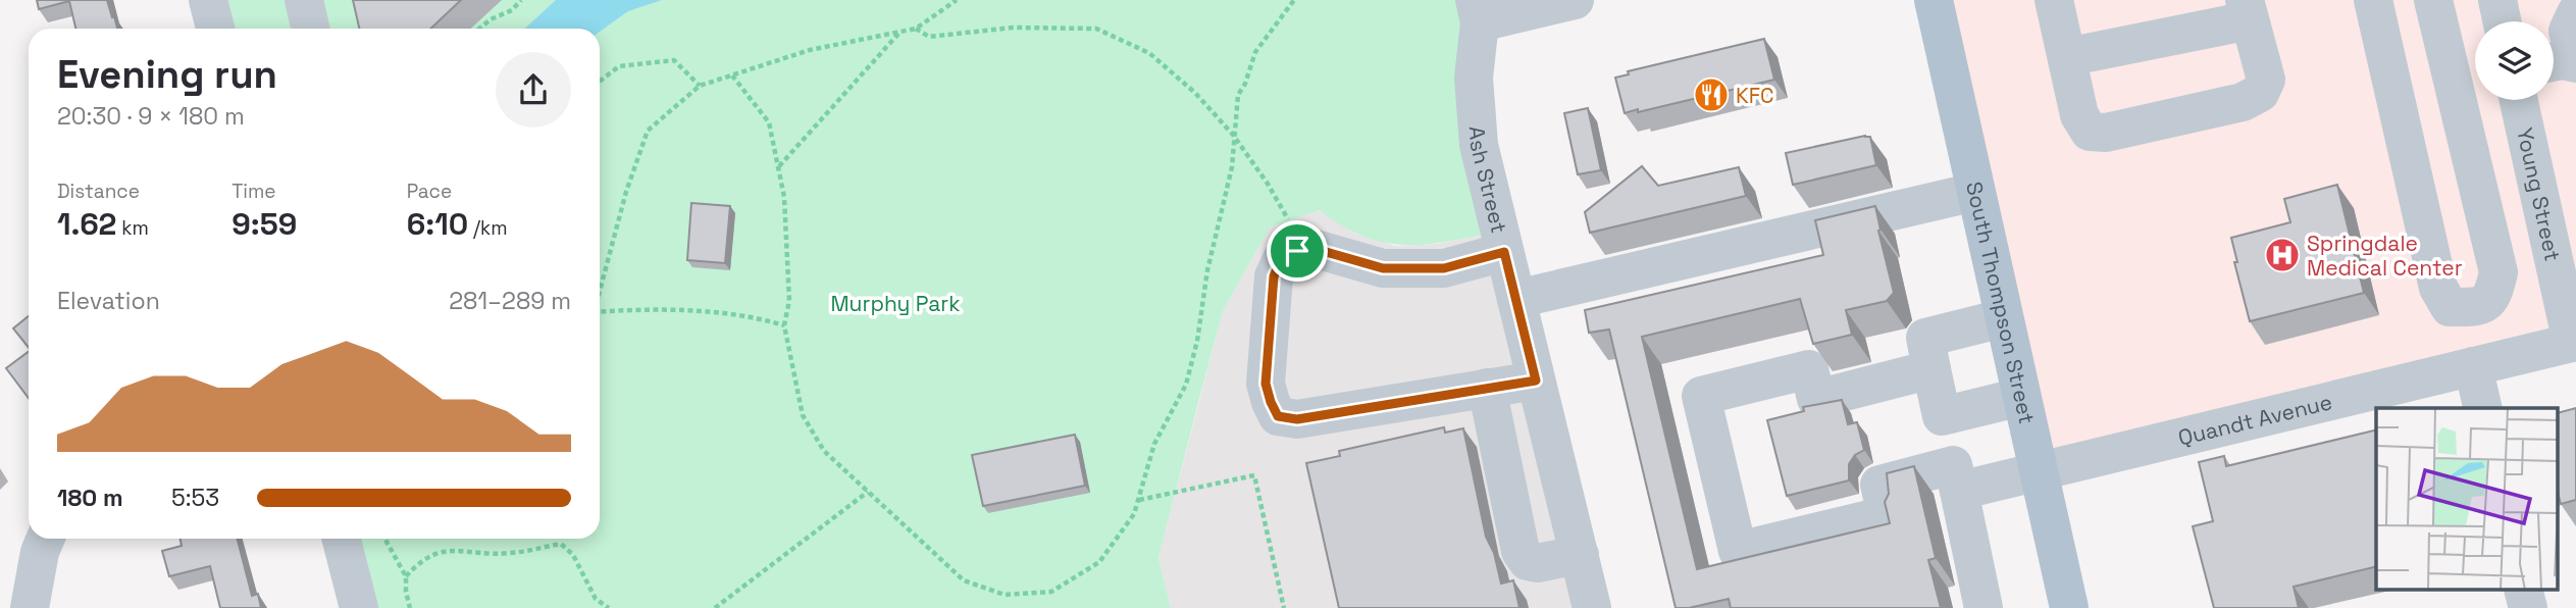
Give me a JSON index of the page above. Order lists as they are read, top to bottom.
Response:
{
  "streets": {
    "main road": ["South Thompson Street"],
    "street": ["Ash Street", "Young Street", "Quandt Avenue"]
  },
  "crossings": [
    ["Young Street", "Quandt Avenue"],
    ["South Thompson Street", "Quandt Avenue"]
  ],
  "parks": ["Murphy Park"],
  "places": {
    "restaurant": ["KFC"],
    "hospital": ["Springdale Medical Center"]
  },
  "page": {
    "heading": ["Evening run", "20:30 · 9 × 180 m"],
    "stats": [
      ["Distance", "1.62 km"],
      ["Time", "9:59"],
      ["Pace", "6:10 /km"]
    ],
    "chart": ["Elevation", "281–289 m"],
    "list": [
      {
        "name": "180 m",
        "note": "5:53"
      }
    ]
  }
}
